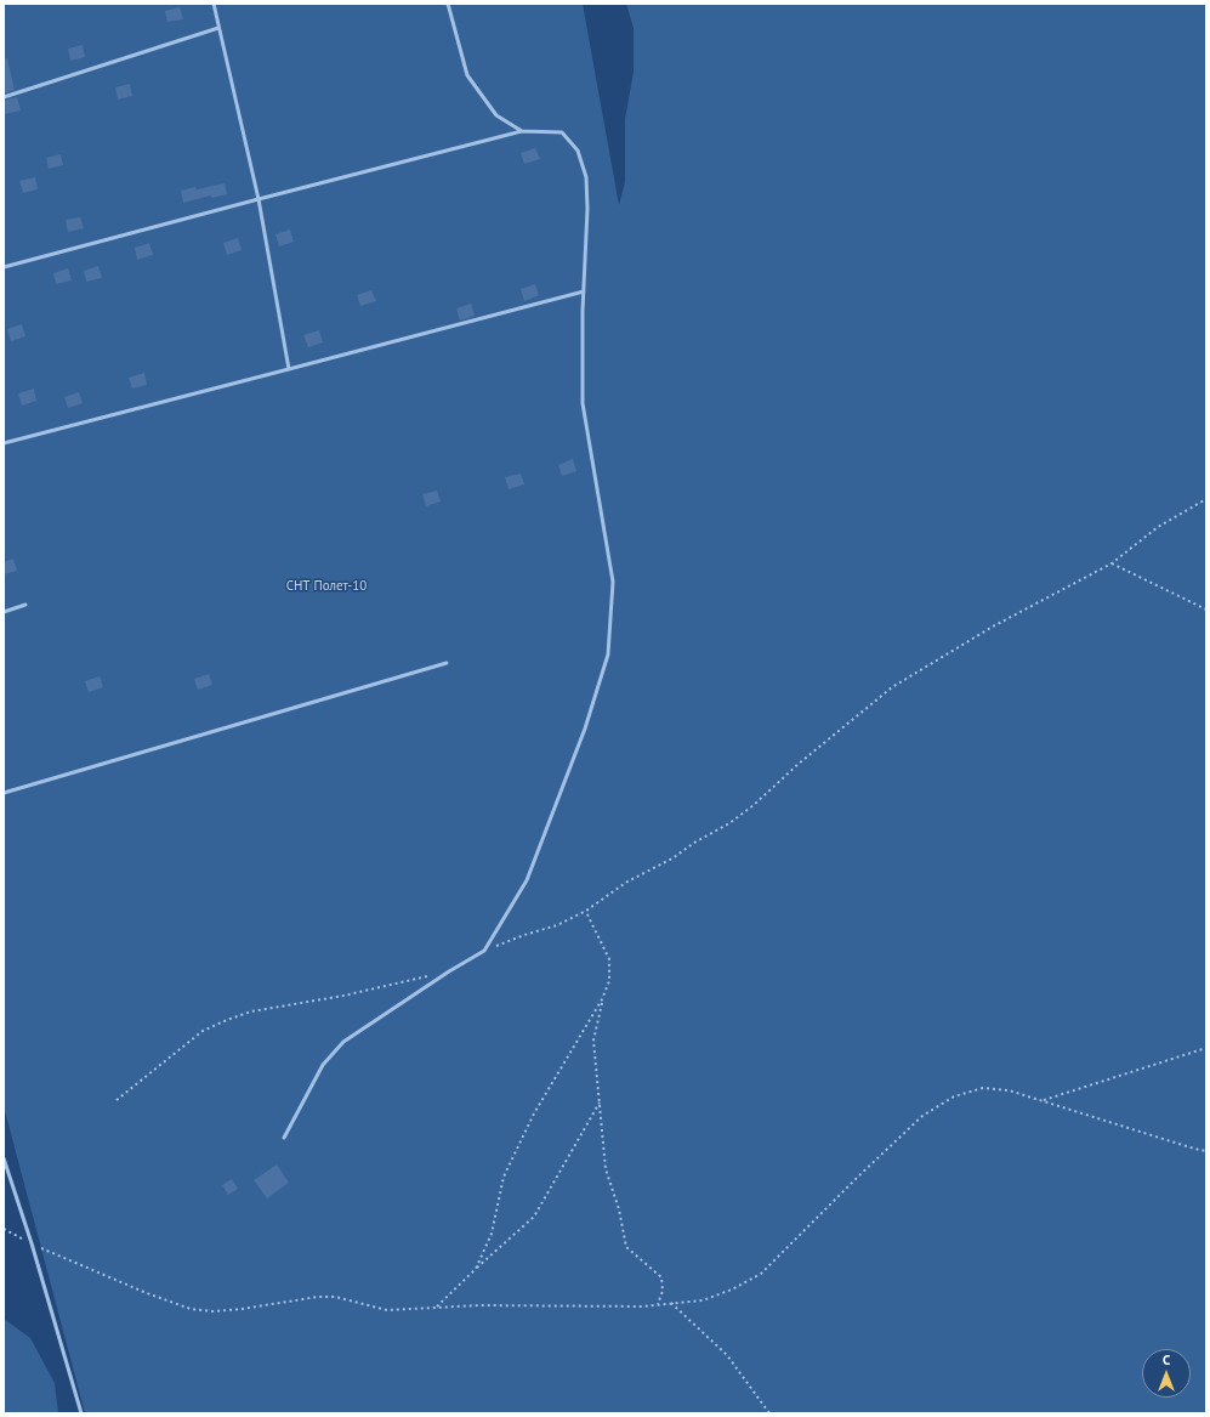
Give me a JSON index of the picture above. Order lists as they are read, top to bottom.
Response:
{
  "parks": ["СНТ Полет-10"],
  "north": "top"
}
